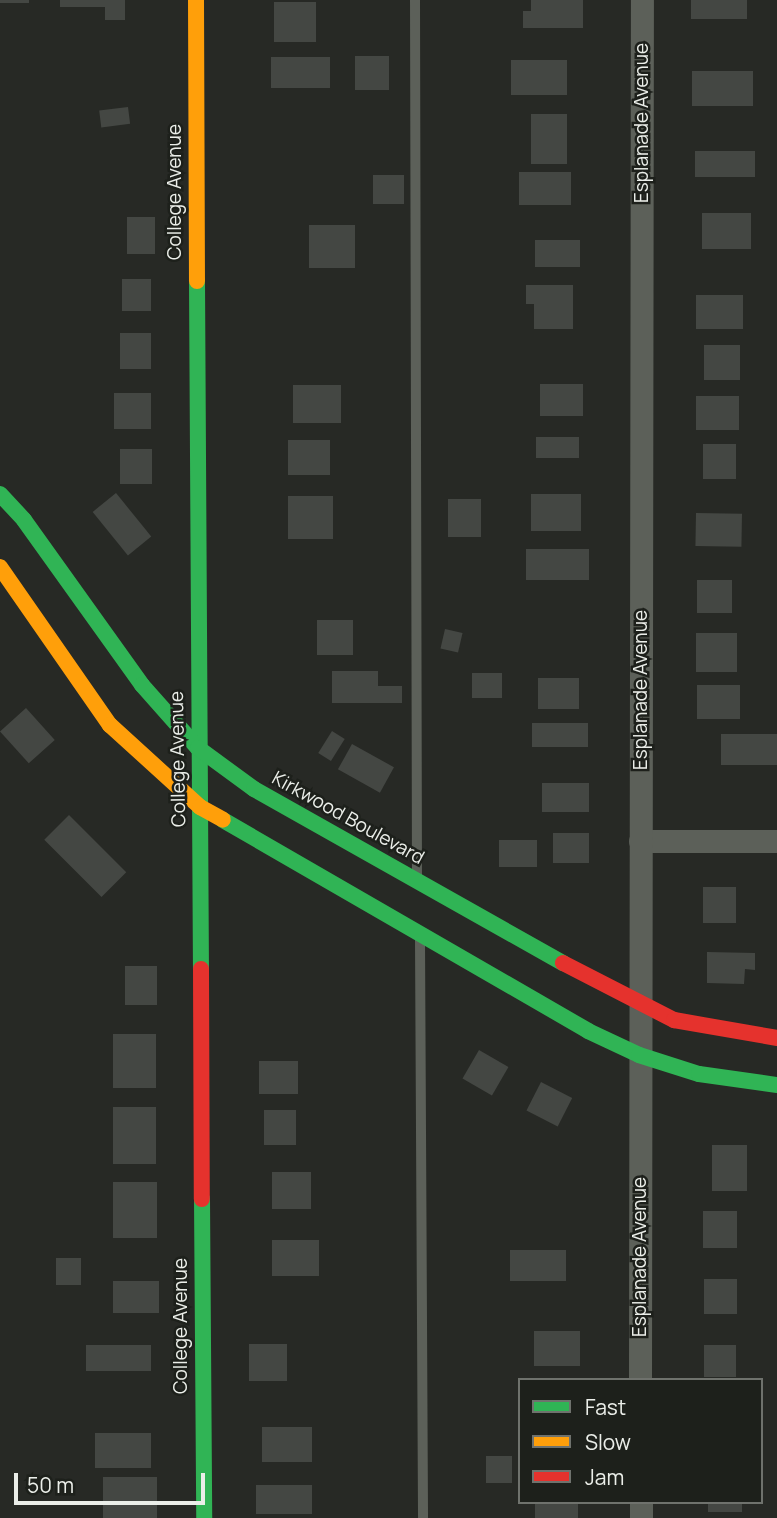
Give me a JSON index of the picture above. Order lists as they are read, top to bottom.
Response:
{
  "streets": {
    "street": ["Esplanade Avenue", "College Avenue", "Kirkwood Boulevard"]
  },
  "crossings": [
    ["Esplanade Avenue", "Kirkwood Boulevard"],
    ["College Avenue", "Kirkwood Boulevard"]
  ],
  "legend": ["Fast", "Slow", "Jam"],
  "scale_bar": "50 m"
}
